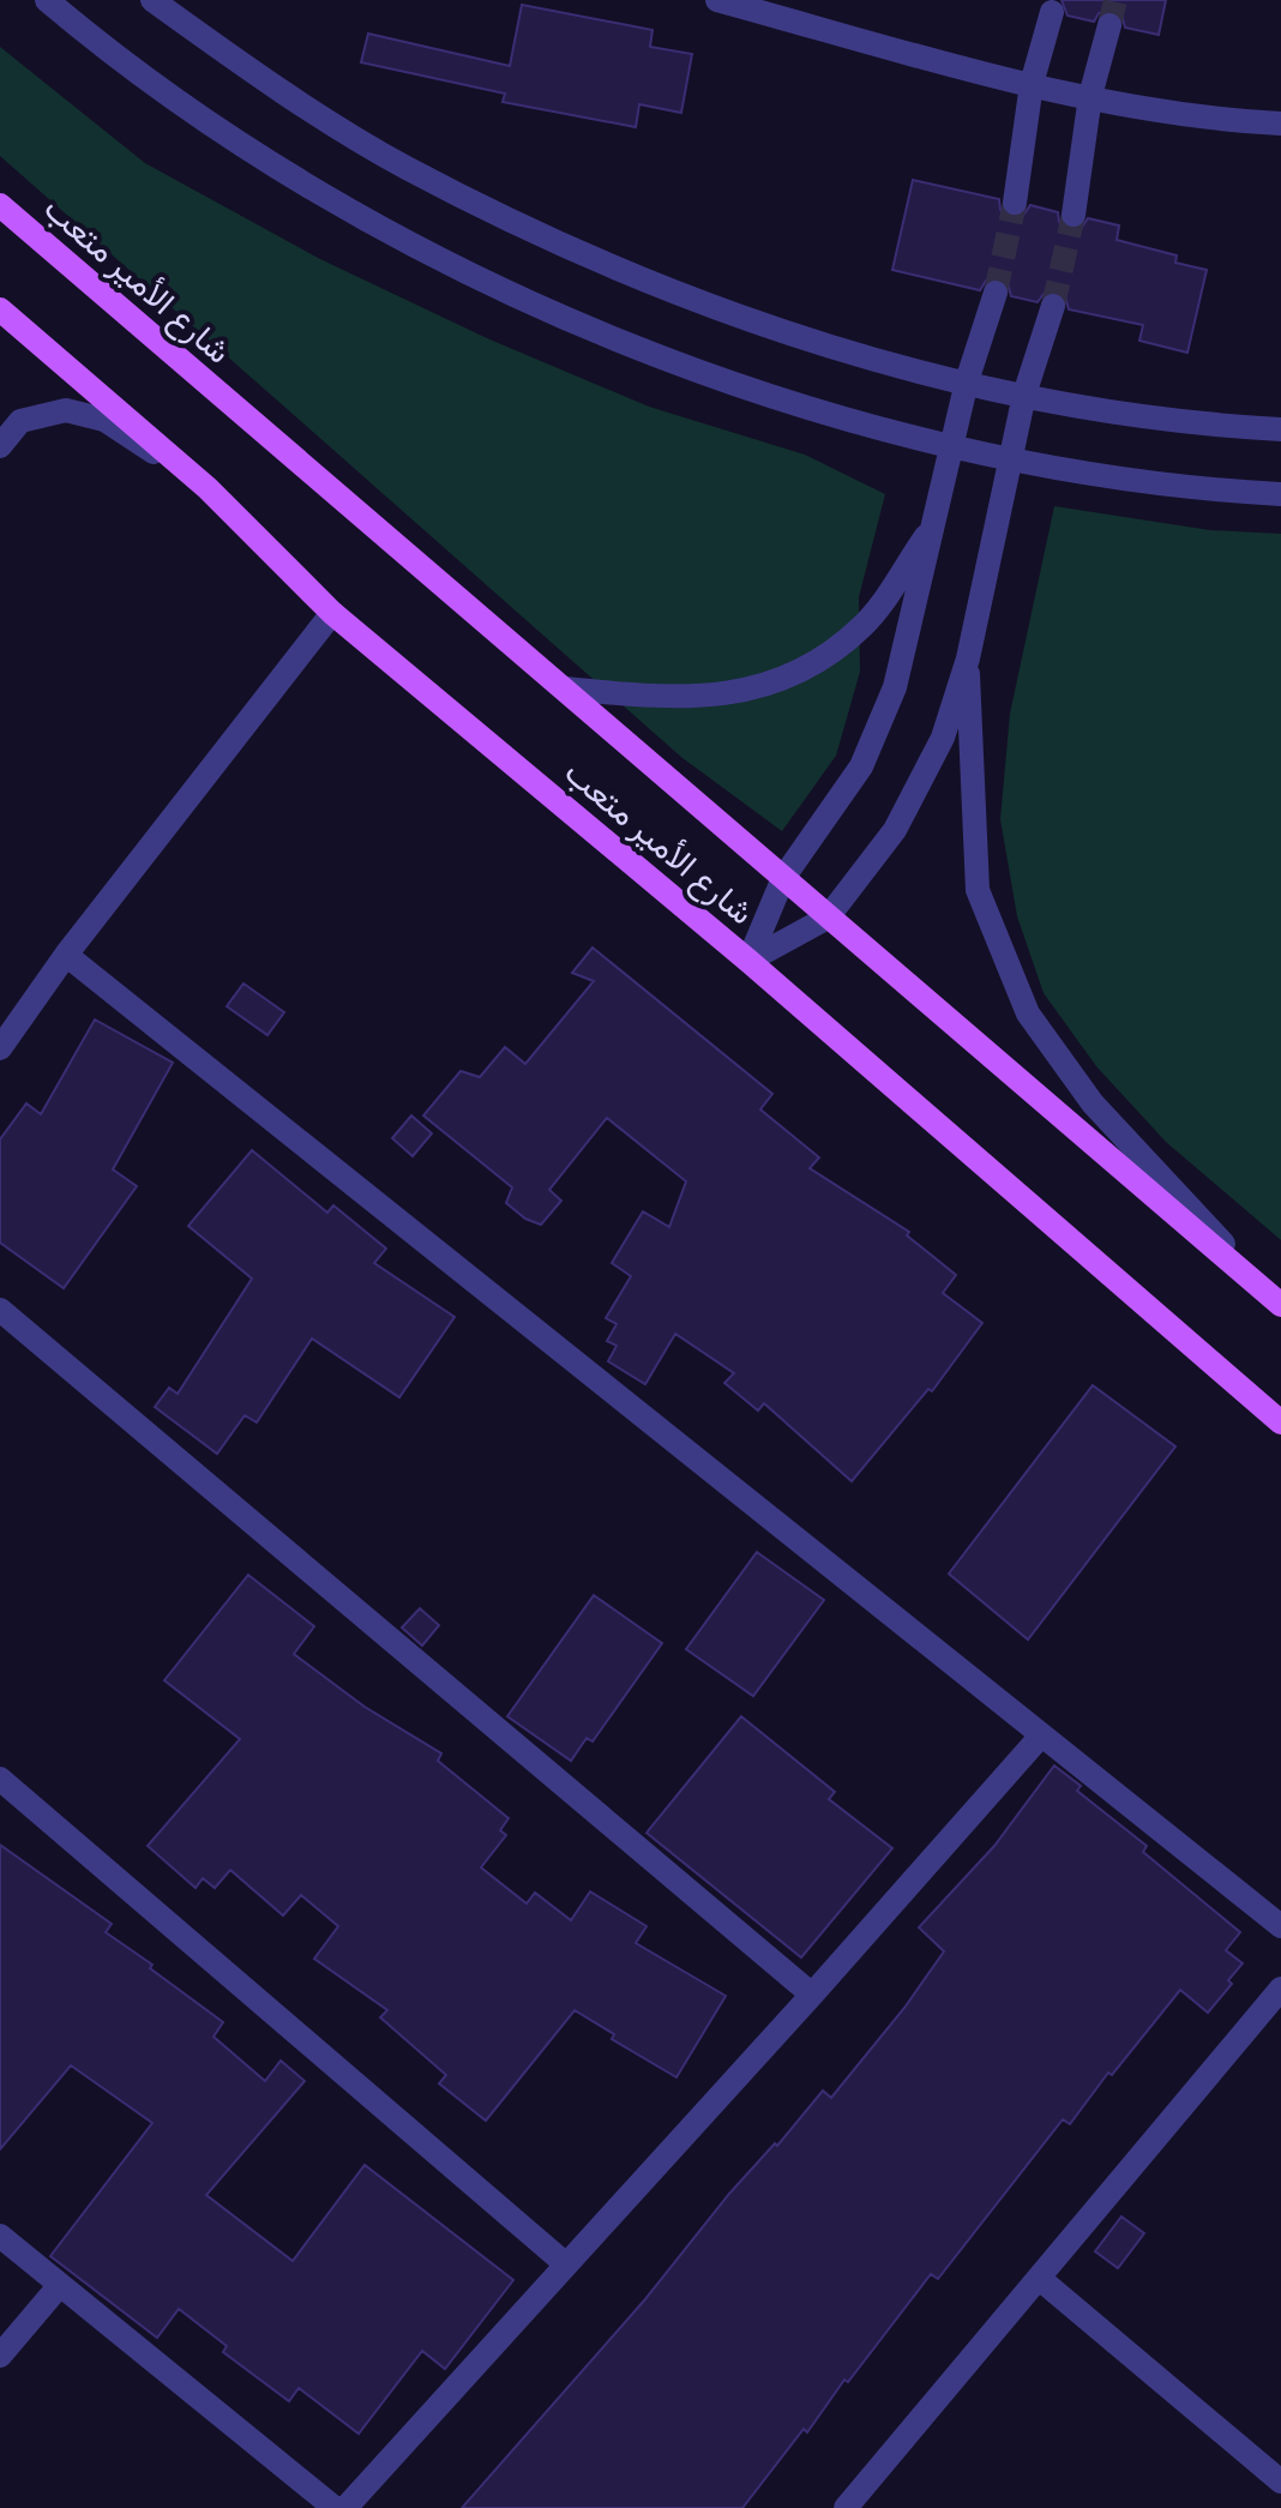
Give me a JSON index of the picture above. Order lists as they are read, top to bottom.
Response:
{
  "streets": {
    "main road": ["شارع الأمير متعب"]
  }
}
